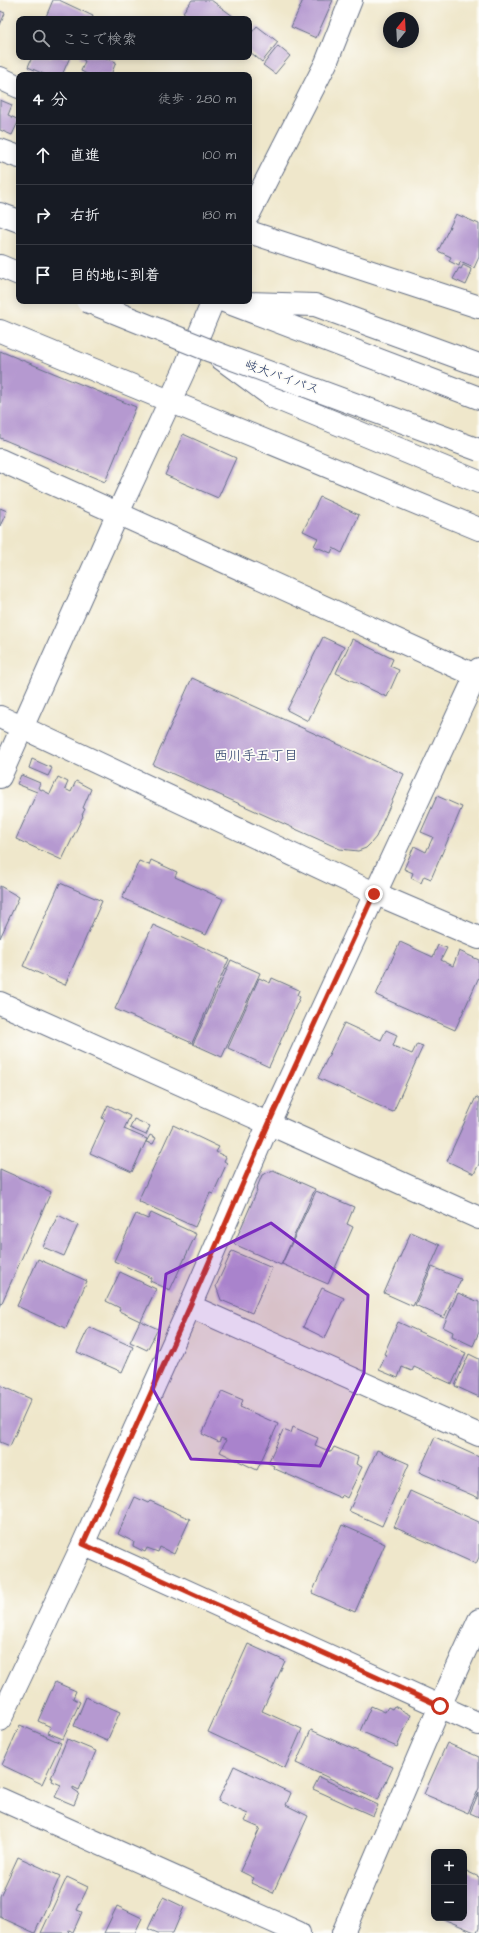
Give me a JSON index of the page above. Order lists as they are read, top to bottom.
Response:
{
  "streets": {
    "main road": ["岐大バイパス"]
  },
  "districts": ["西川手五丁目"],
  "north": "top",
  "page": {
    "search": "ここで検索",
    "heading": ["4 分", "徒歩 · 280 m"],
    "list": [
      ["直進", "100 m"],
      ["右折", "180 m"],
      "目的地に到着"
    ],
    "map_buttons": ["+", "−"]
  }
}
